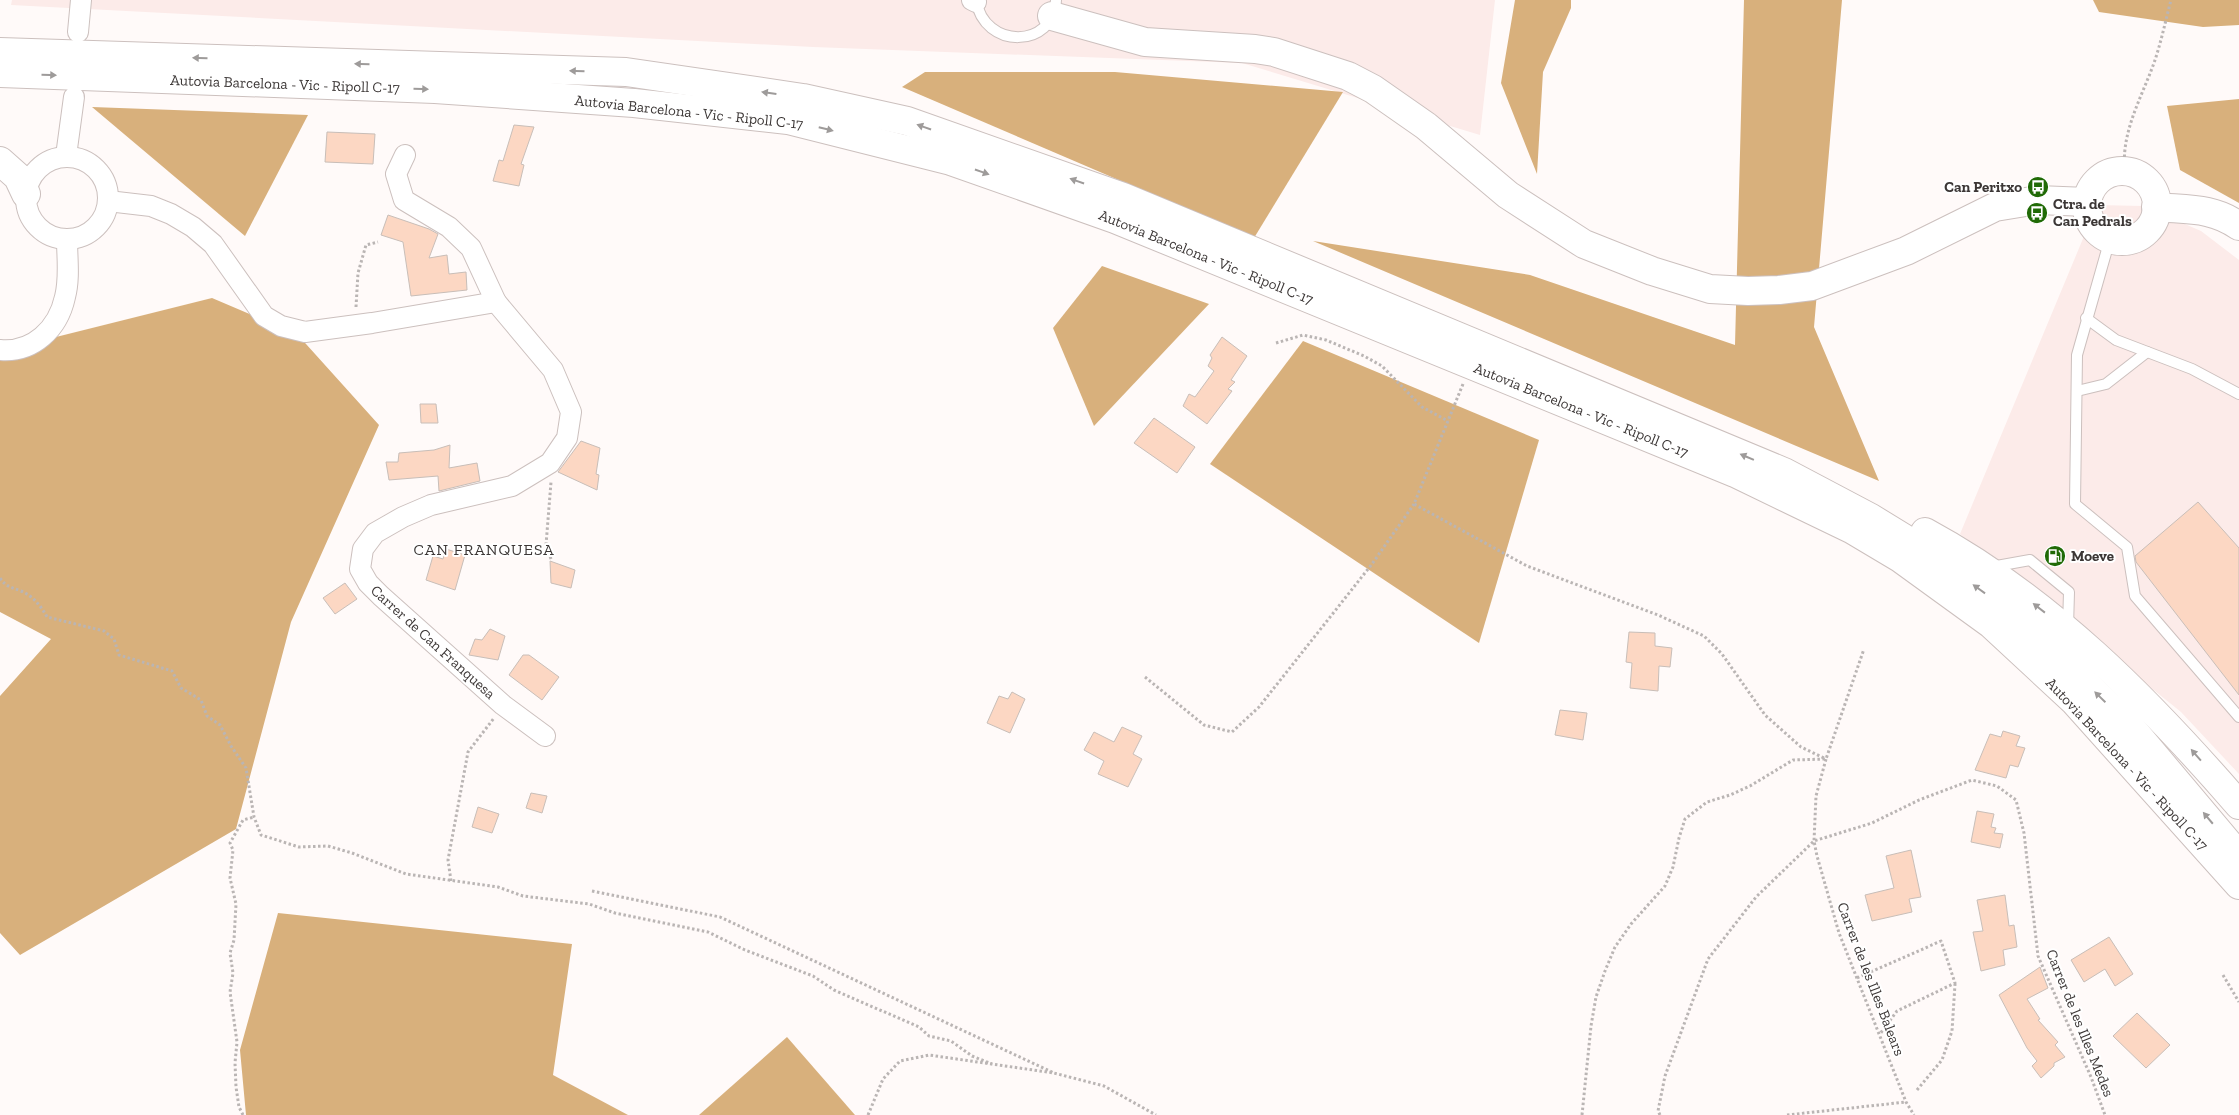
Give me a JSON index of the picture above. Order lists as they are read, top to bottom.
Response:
{
  "streets": {
    "main road": ["Autovia Barcelona - Vic - Ripoll C-17"],
    "street": ["Carrer de Can Franquesa"],
    "path": ["Carrer de les Illes Balears", "Carrer de les Illes Medes"]
  },
  "crossings": [
    ["Carrer de les Illes Balears", "Carrer de les Illes Medes"]
  ],
  "districts": ["CAN FRANQUESA"],
  "places": {
    "bus stop": ["Can Peritxo", "Ctra. de Can Pedrals"],
    "fuel station": ["Moeve"]
  }
}
